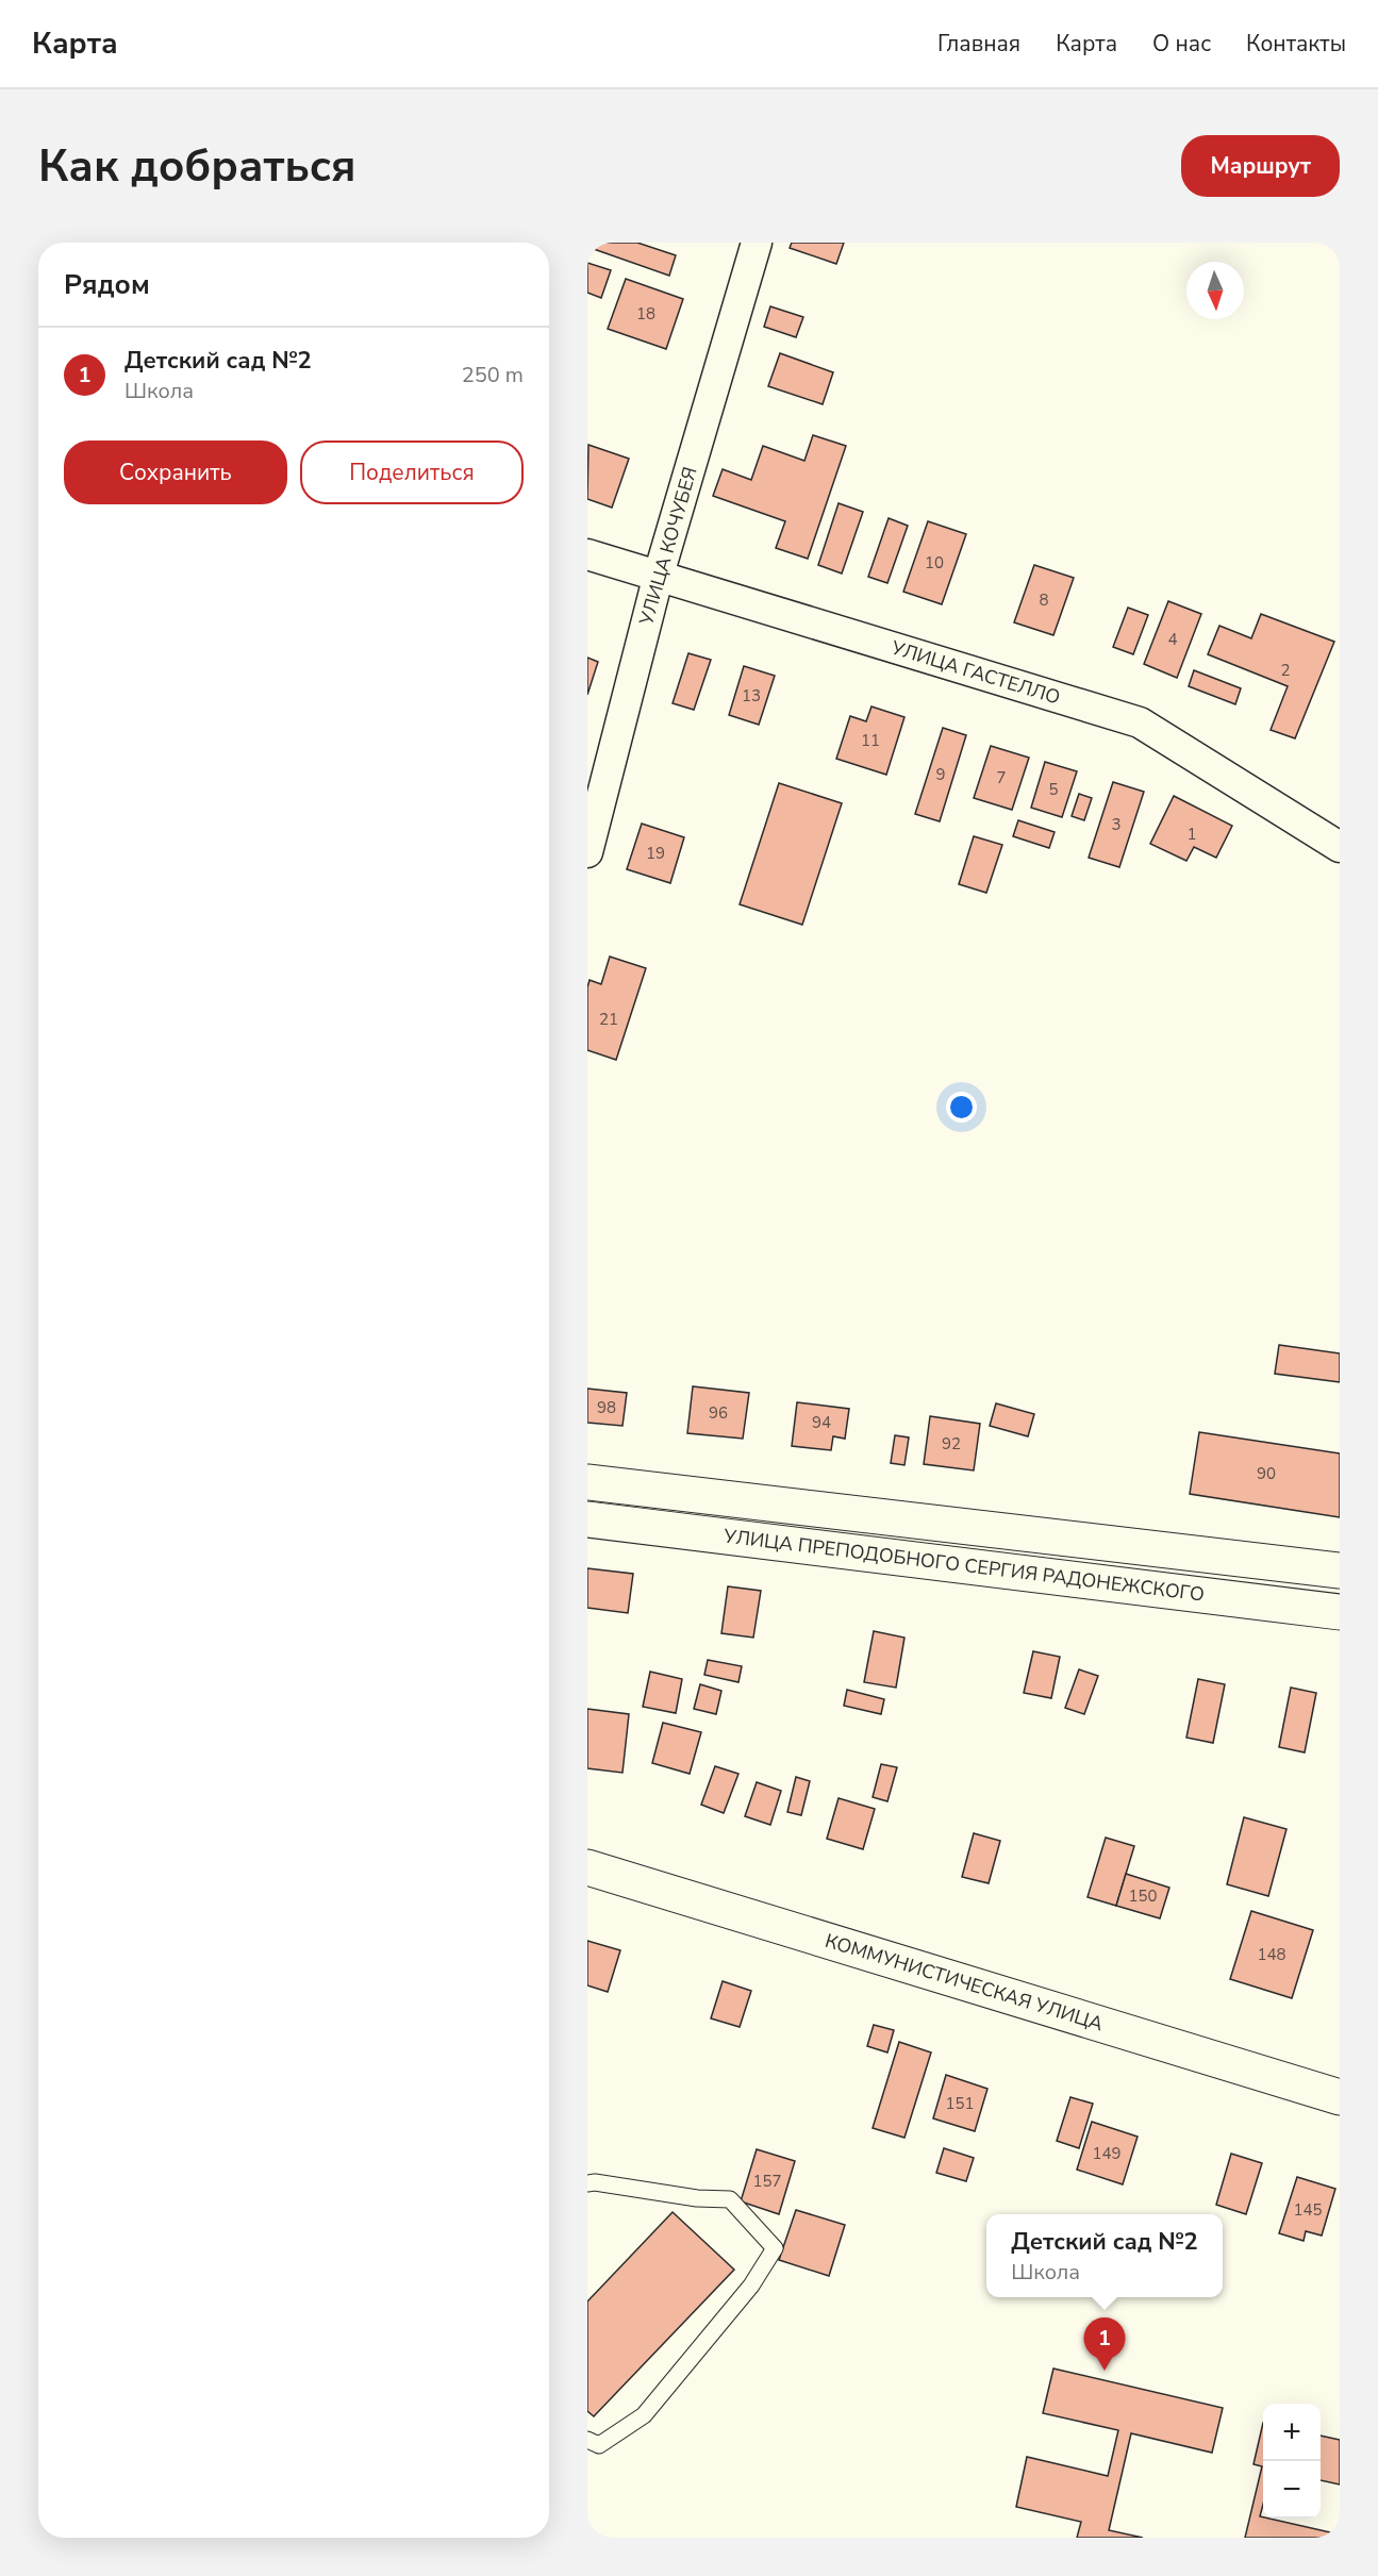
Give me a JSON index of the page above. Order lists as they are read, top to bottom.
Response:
{
  "streets": {
    "street": [
      "УЛИЦА КОЧУБЕЯ",
      "УЛИЦА ГАСТЕЛЛО",
      "УЛИЦА ПРЕПОДОБНОГО СЕРГИЯ РАДОНЕЖСКОГО",
      "КОММУНИСТИЧЕСКАЯ УЛИЦА"
    ]
  },
  "crossings": [
    ["УЛИЦА КОЧУБЕЯ", "УЛИЦА ГАСТЕЛЛО"]
  ],
  "house_numbers": [
    "18",
    "10",
    "8",
    "4",
    "2",
    "13",
    "11",
    "9",
    "7",
    "5",
    "3",
    "1",
    "19",
    "21",
    "98",
    "96",
    "94",
    "92",
    "90",
    "150",
    "148",
    "151",
    "149",
    "157",
    "145"
  ],
  "north": "bottom",
  "page": {
    "header": "Карта",
    "nav": [
      "Главная",
      "Карта",
      "О нас",
      "Контакты"
    ],
    "buttons": [
      "Маршрут",
      ["Сохранить", "Поделиться"]
    ],
    "title": "Как добраться",
    "heading": "Рядом",
    "list": [
      {
        "mark": "1",
        "name": "Детский сад №2",
        "note": "Школа",
        "value": "250 m"
      }
    ],
    "popup": ["Детский сад №2", "Школа"],
    "pins": "1",
    "map_buttons": ["+", "−"]
  }
}
